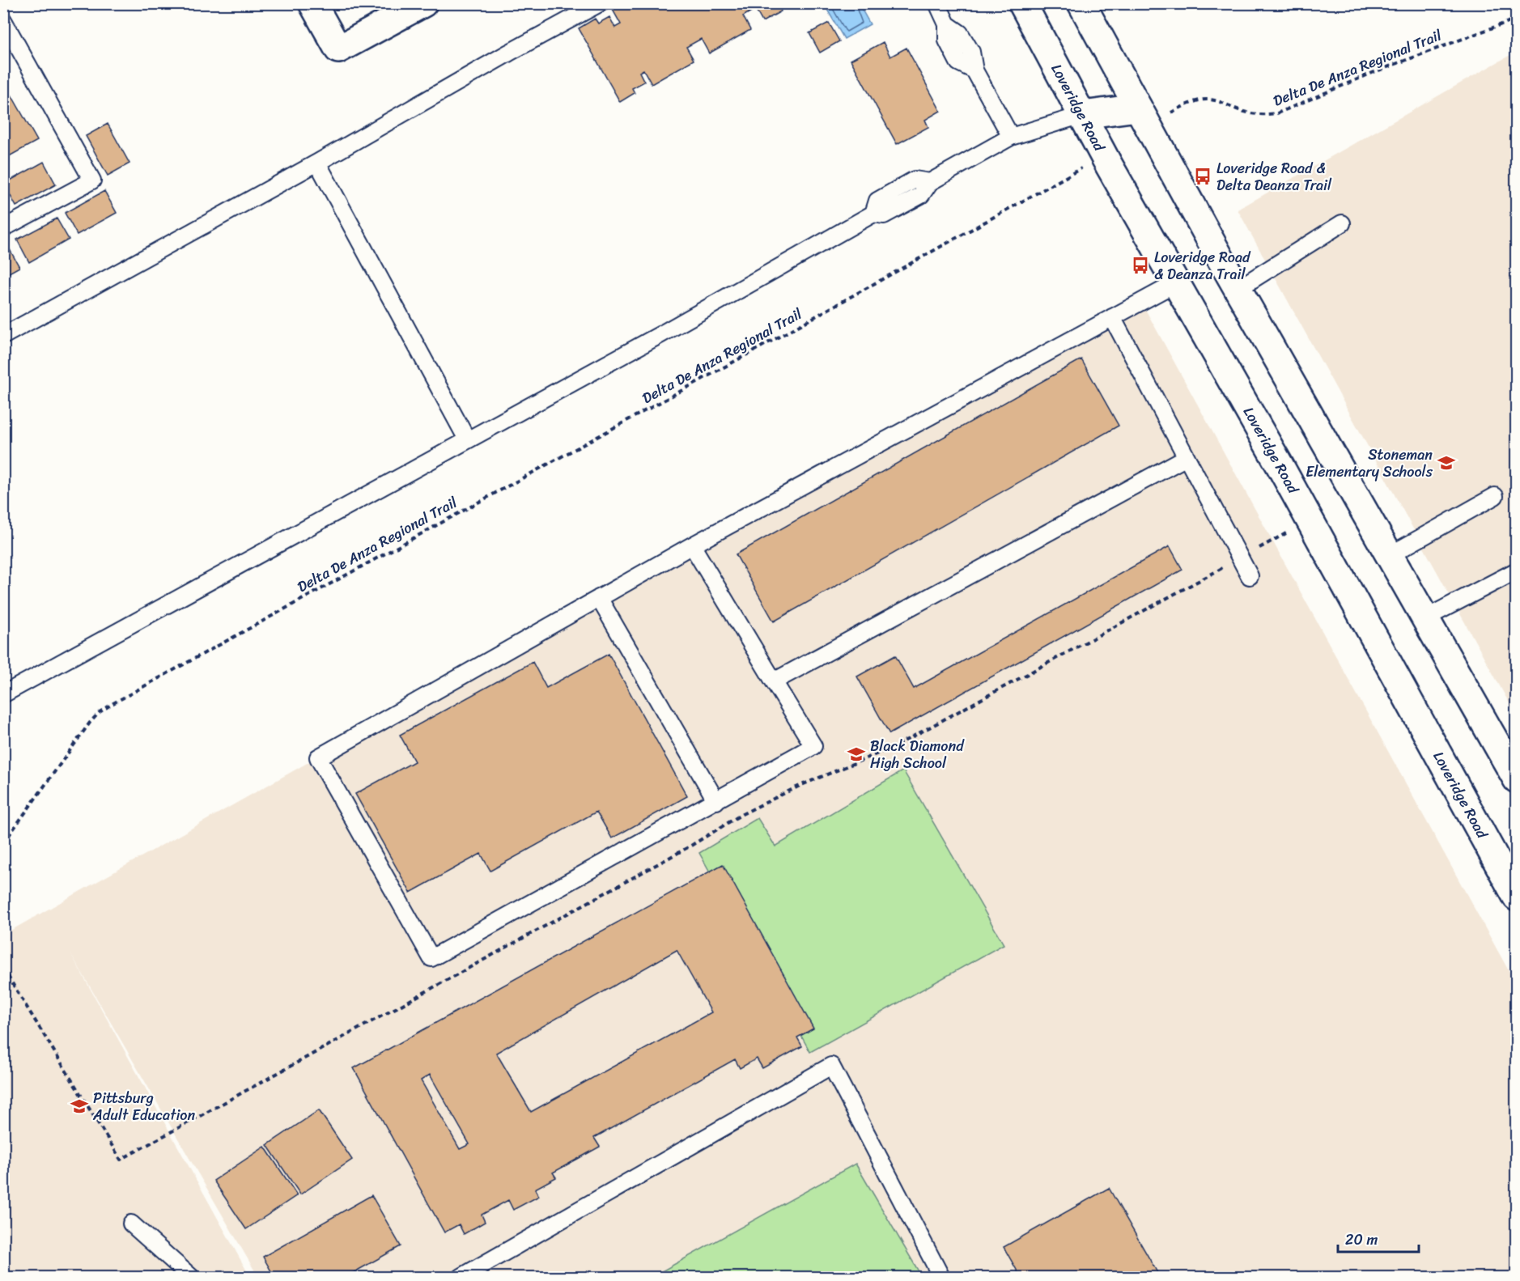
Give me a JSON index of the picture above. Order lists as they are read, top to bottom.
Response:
{
  "streets": {
    "main road": ["Loveridge Road"],
    "path": ["Delta De Anza Regional Trail"]
  },
  "crossings": [
    ["Delta De Anza Regional Trail", "Loveridge Road"]
  ],
  "places": {
    "bus stop": ["Loveridge Road & Delta Deanza Trail", "Loveridge Road & Deanza Trail"],
    "school or university": ["Stoneman Elementary Schools", "Black Diamond High School", "Pittsburg Adult Education"]
  },
  "scale_bar": "20 m"
}
